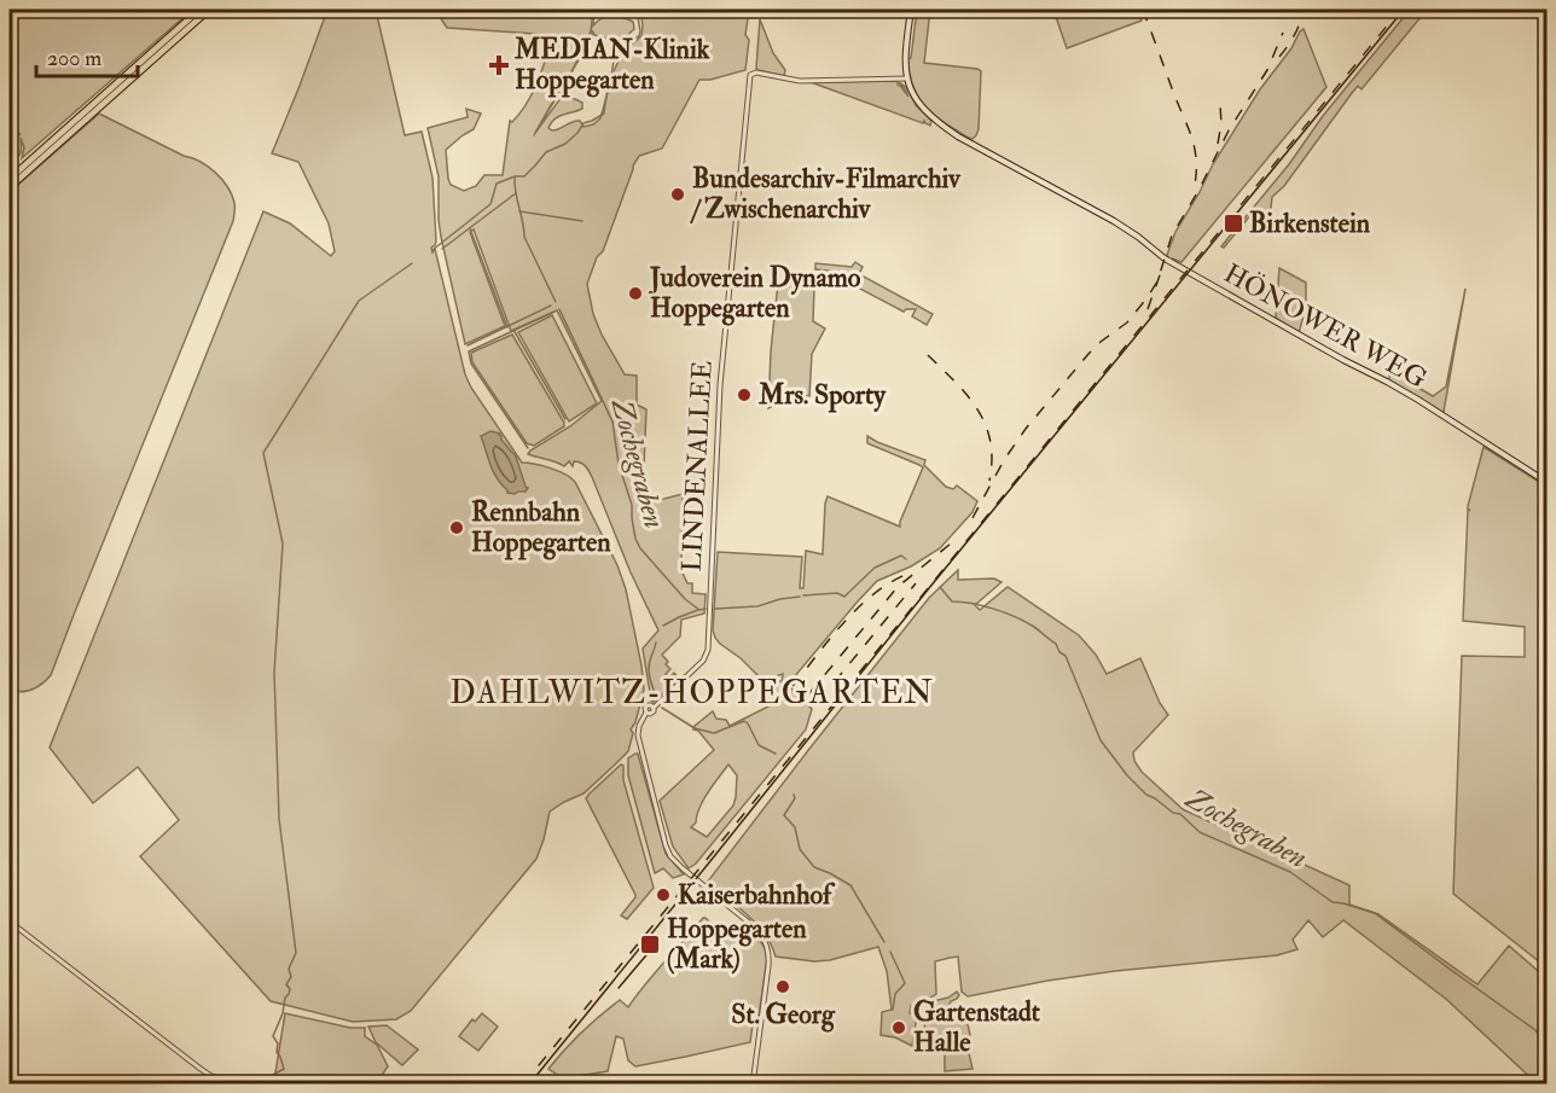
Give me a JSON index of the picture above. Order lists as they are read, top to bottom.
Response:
{
  "streets": {
    "main road": ["HÖNOWER WEG"],
    "street": ["LINDENALLEE"]
  },
  "crossings": [
    ["HÖNOWER WEG", "LINDENALLEE"]
  ],
  "districts": ["DAHLWITZ-HOPPEGARTEN"],
  "water": ["Zochegraben"],
  "places": {
    "health": ["MEDIAN-Klinik Hoppegarten"],
    "other": [
      "Bundesarchiv-Filmarchiv / Zwischenarchiv",
      "Judoverein Dynamo Hoppegarten",
      "Mrs. Sporty",
      "Rennbahn Hoppegarten",
      "Kaiserbahnhof",
      "St. Georg",
      "Gartenstadt Halle"
    ],
    "transit": ["Birkenstein", "Hoppegarten (Mark)"]
  },
  "scale_bar": "200 m"
}
